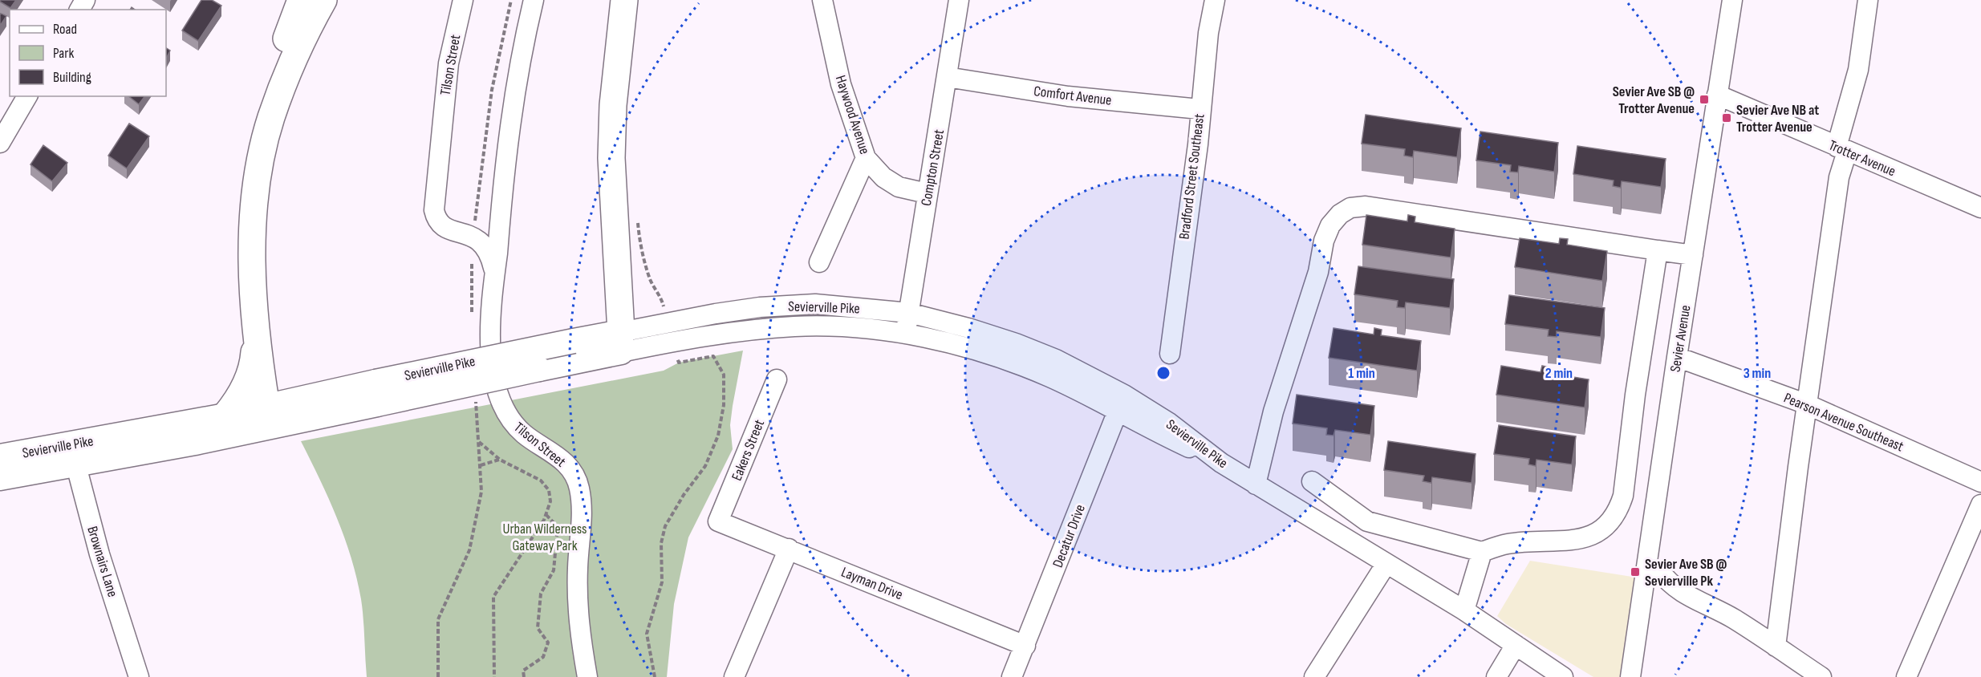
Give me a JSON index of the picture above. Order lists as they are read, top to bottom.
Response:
{
  "streets": {
    "main road": ["Sevierville Pike"],
    "street": [
      "Tilson Street",
      "Comfort Avenue",
      "Haywood Avenue",
      "Trotter Avenue",
      "Compton Street",
      "Bradford Street Southeast",
      "Sevier Avenue",
      "Pearson Avenue Southeast",
      "Eakers Street",
      "Decatur Drive",
      "Brownairs Lane",
      "Layman Drive"
    ]
  },
  "crossings": [
    ["Comfort Avenue", "Compton Street"],
    ["Comfort Avenue", "Bradford Street Southeast"],
    ["Haywood Avenue", "Compton Street"],
    ["Trotter Avenue", "Sevier Avenue"],
    ["Compton Street", "Sevierville Pike"],
    ["Sevierville Pike", "Decatur Drive"],
    ["Sevierville Pike", "Brownairs Lane"],
    ["Sevier Avenue", "Pearson Avenue Southeast"],
    ["Eakers Street", "Layman Drive"],
    ["Decatur Drive", "Layman Drive"]
  ],
  "parks": ["Urban Wilderness Gateway Park"],
  "places": {
    "transit": ["Sevier Ave SB @ Trotter Avenue", "Sevier Ave NB at Trotter Avenue", "Sevier Ave SB @ Sevierville Pk"]
  },
  "legend": ["Road", "Park", "Building"],
  "rings": ["1 min", "2 min", "3 min"]
}
